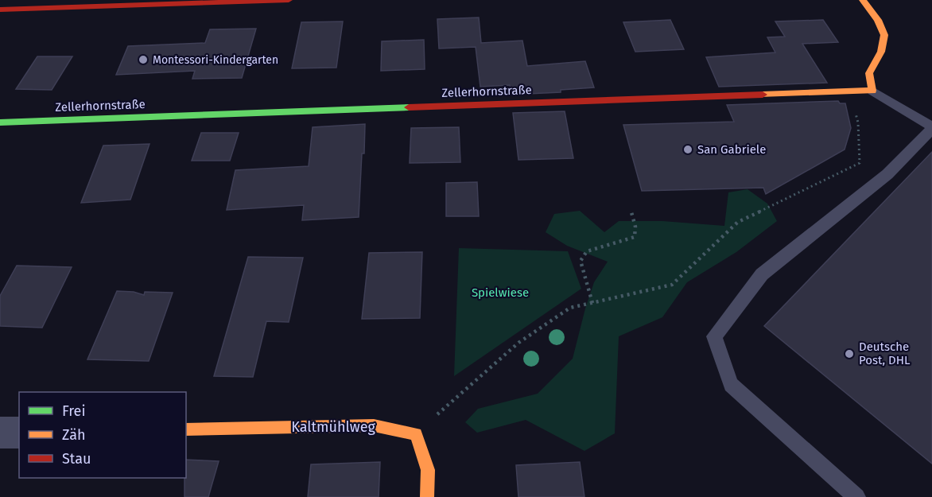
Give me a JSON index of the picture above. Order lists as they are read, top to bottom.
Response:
{
  "streets": {
    "street": ["Zellerhornstraße", "Kaltmühlweg"]
  },
  "parks": ["Spielwiese"],
  "places": ["Montessori-Kindergarten", "San Gabriele", "Deutsche Post, DHL"],
  "legend": ["Frei", "Zäh", "Stau"]
}
